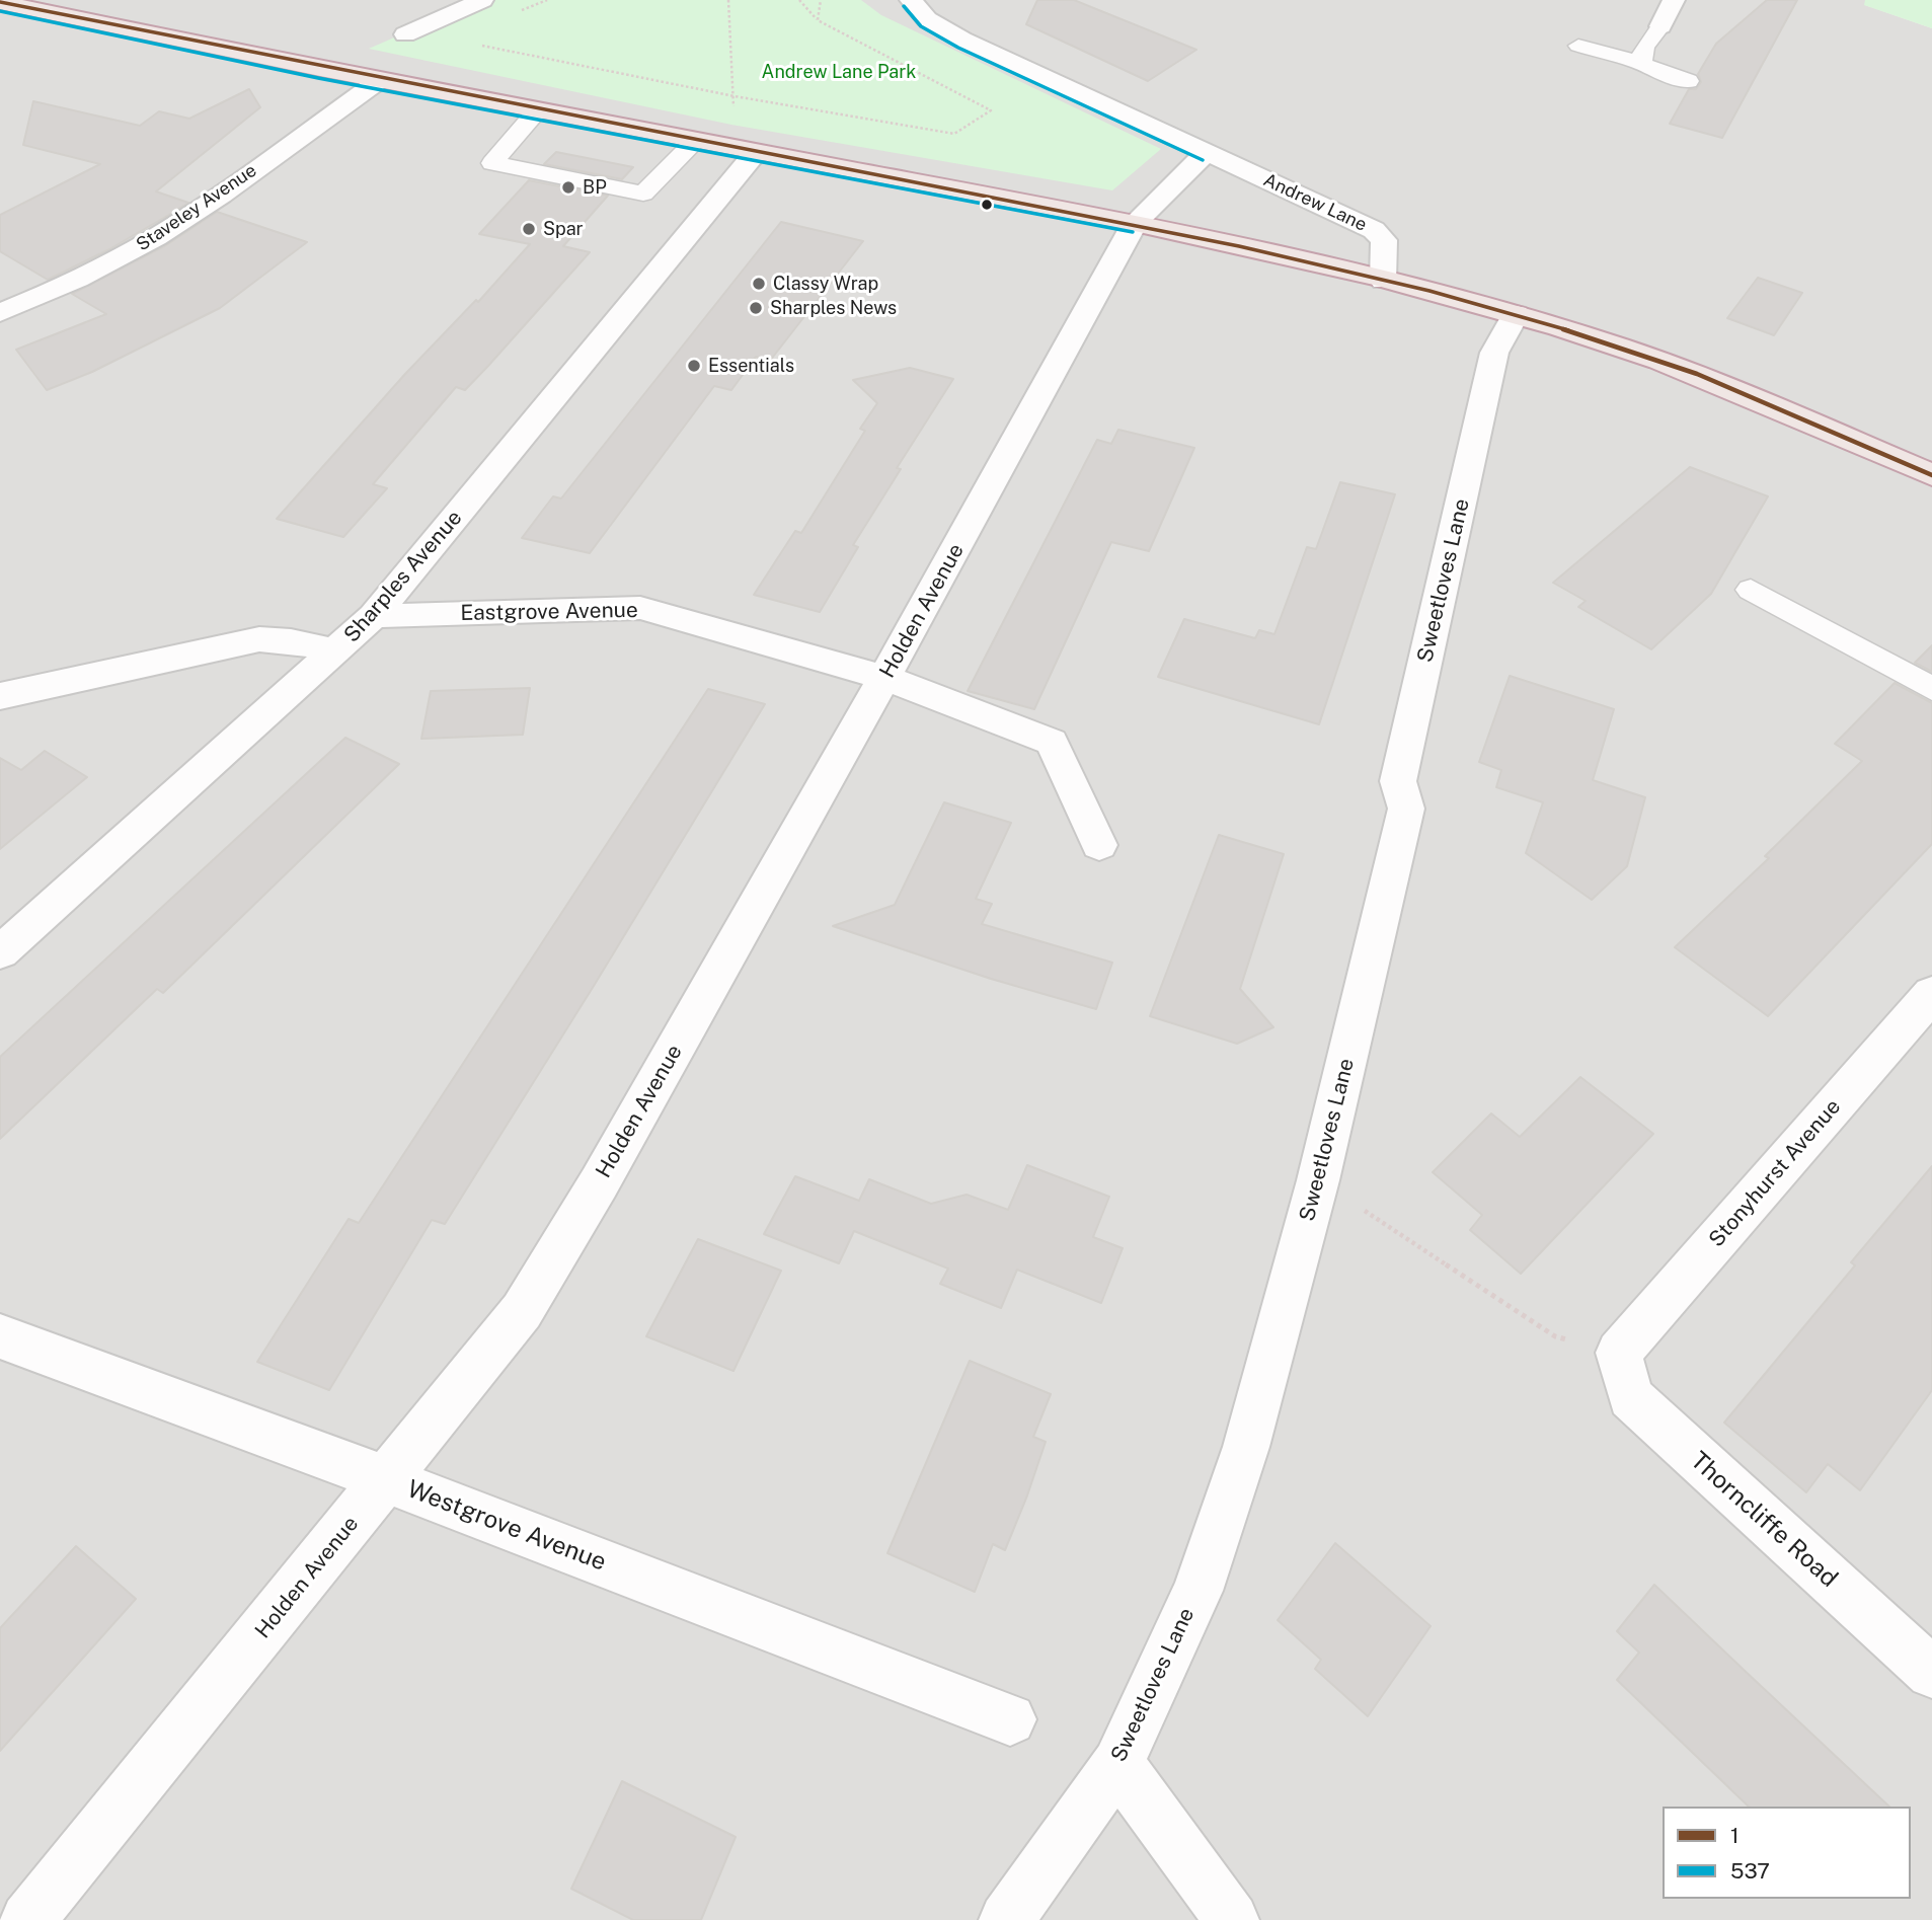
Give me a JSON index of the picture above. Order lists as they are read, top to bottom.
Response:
{
  "streets": {
    "street": [
      "Andrew Lane",
      "Staveley Avenue",
      "Sharples Avenue",
      "Sweetloves Lane",
      "Holden Avenue",
      "Eastgrove Avenue",
      "Stonyhurst Avenue",
      "Thorncliffe Road",
      "Westgrove Avenue"
    ]
  },
  "crossings": [
    ["Sharples Avenue", "Eastgrove Avenue"],
    ["Holden Avenue", "Eastgrove Avenue"],
    ["Holden Avenue", "Westgrove Avenue"],
    ["Stonyhurst Avenue", "Thorncliffe Road"]
  ],
  "parks": ["Andrew Lane Park"],
  "places": [
    "BP",
    "Spar",
    "Classy Wrap",
    "Sharples News",
    "Essentials"
  ],
  "lines": ["transit line 1", "transit line 537"],
  "legend": ["1", "537"]
}
